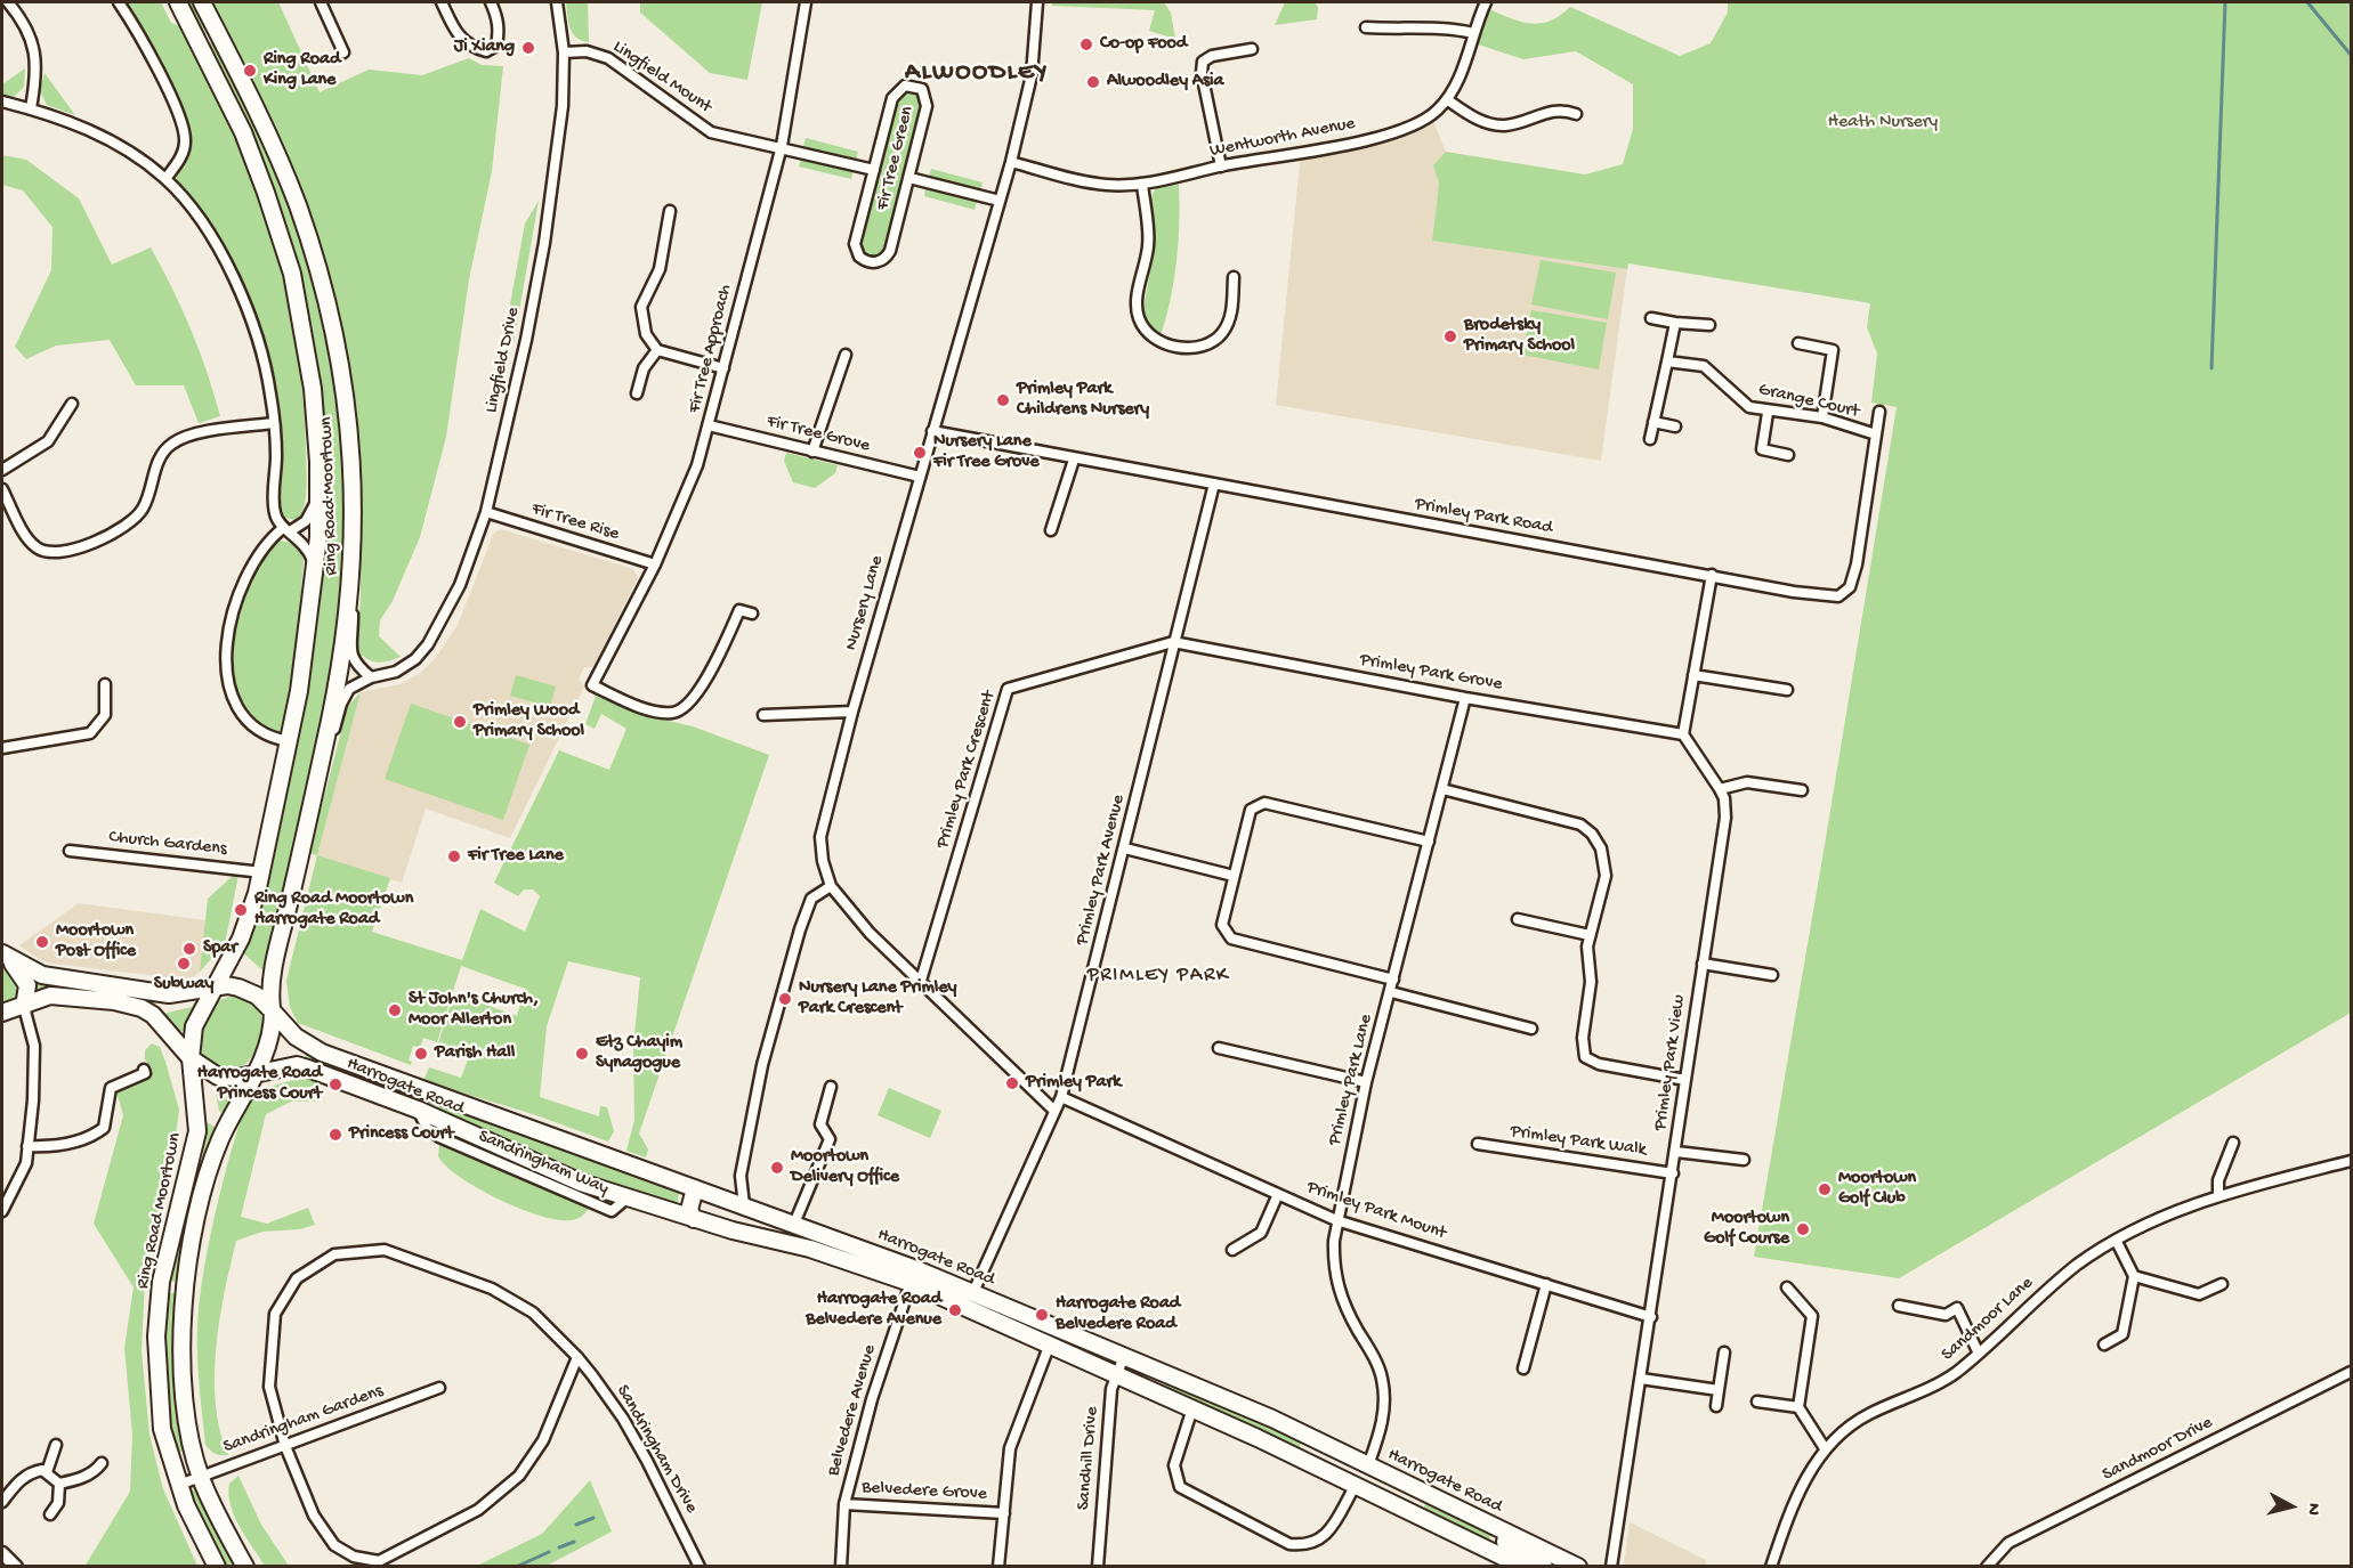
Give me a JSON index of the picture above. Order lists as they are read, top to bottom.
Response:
{
  "streets": {
    "highway": ["Ring Road Moortown", "Harrogate Road"],
    "street": [
      "Lingfield Mount",
      "Wentworth Avenue",
      "Fir Tree Green",
      "Fir Tree Approach",
      "Lingfield Drive",
      "Grange Court",
      "Fir Tree Grove",
      "Primley Park Road",
      "Fir Tree Rise",
      "Nursery Lane",
      "Primley Park Grove",
      "Primley Park Crescent",
      "Church Gardens",
      "Primley Park Avenue",
      "Primley Park View",
      "Primley Park Lane",
      "Primley Park Walk",
      "Primley Park Mount",
      "Sandmoor Lane",
      "Belvedere Avenue",
      "Sandringham Gardens",
      "Sandringham Drive",
      "Sandmoor Drive",
      "Sandhill Drive",
      "Belvedere Grove"
    ]
  },
  "crossings": [
    ["Lingfield Mount", "Fir Tree Green"],
    ["Lingfield Mount", "Fir Tree Approach"],
    ["Lingfield Mount", "Lingfield Drive"],
    ["Wentworth Avenue", "Nursery Lane"],
    ["Fir Tree Approach", "Fir Tree Grove"],
    ["Fir Tree Approach", "Fir Tree Rise"],
    ["Lingfield Drive", "Ring Road Moortown"],
    ["Lingfield Drive", "Fir Tree Rise"],
    ["Grange Court", "Primley Park Road"],
    ["Fir Tree Grove", "Nursery Lane"],
    ["Ring Road Moortown", "Church Gardens"],
    ["Ring Road Moortown", "Harrogate Road"],
    ["Ring Road Moortown", "Sandringham Gardens"],
    ["Primley Park Road", "Nursery Lane"],
    ["Primley Park Road", "Primley Park Avenue"],
    ["Primley Park Grove", "Primley Park Crescent"],
    ["Primley Park Grove", "Primley Park Avenue"],
    ["Primley Park Grove", "Primley Park View"],
    ["Primley Park Grove", "Primley Park Lane"],
    ["Primley Park Crescent", "Primley Park Avenue"],
    ["Primley Park Avenue", "Harrogate Road"],
    ["Primley Park Avenue", "Primley Park Mount"],
    ["Primley Park View", "Primley Park Walk"],
    ["Primley Park View", "Primley Park Mount"],
    ["Primley Park Lane", "Harrogate Road"],
    ["Primley Park Lane", "Primley Park Mount"],
    ["Harrogate Road", "Belvedere Avenue"],
    ["Harrogate Road", "Sandhill Drive"],
    ["Belvedere Avenue", "Belvedere Grove"],
    ["Sandringham Gardens", "Sandringham Drive"]
  ],
  "districts": ["ALWOODLEY", "PRIMLEY PARK"],
  "parks": ["Heath Nursery"],
  "places": [
    "Co-op Food",
    "Ji Xiang",
    "Ring Road King Lane",
    "Alwoodley Asia",
    "Brodetsky Primary School",
    "Primley Park Childrens Nursery",
    "Nursery Lane Fir Tree Grove",
    "Primley Wood Primary School",
    "Fir Tree Lane",
    "Ring Road Moortown Harrogate Road",
    "Moortown Post Office",
    "Spar",
    "Subway",
    "Nursery Lane Primley Park Crescent",
    "St John's Church, Moor Allerton",
    "Parish Hall",
    "Etz Chayim Synagogue",
    "Primley Park",
    "Harrogate Road Princess Court",
    "Princess Court",
    "Moortown Delivery Office",
    "Moortown Golf Club",
    "Moortown Golf Course",
    "Harrogate Road Belvedere Avenue",
    "Harrogate Road Belvedere Road"
  ],
  "north": "right"
}
